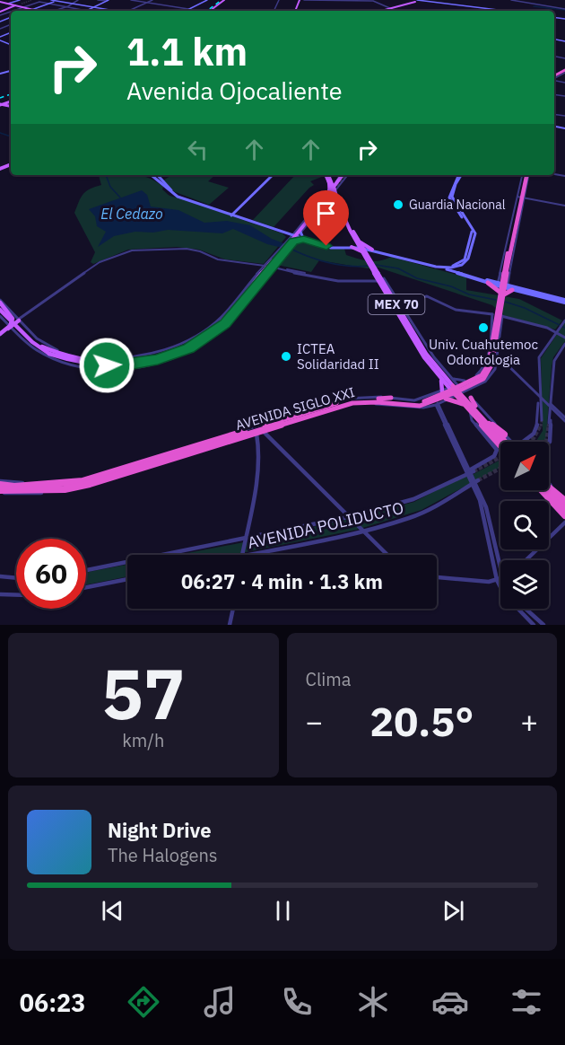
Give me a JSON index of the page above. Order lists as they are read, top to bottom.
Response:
{
  "streets": {
    "highway": ["MEX 70", "AVENIDA SIGLO XXI"],
    "street": ["AVENIDA POLIDUCTO"]
  },
  "crossings": [
    ["MEX 70", "AVENIDA SIGLO XXI"],
    ["MEX 70", "AVENIDA POLIDUCTO"]
  ],
  "water": ["El Cedazo"],
  "places": ["Guardia Nacional", "Univ. Cuahutemoc Odontologia", "ICTEA Solidaridad II"],
  "north": "top right",
  "page": {
    "turn": ["1.1 km", "Avenida Ojocaliente"],
    "limit": "60",
    "trip": "06:27 · 4 min · 1.3 km",
    "tile": [
      ["57", "km/h"],
      "Clima"
    ],
    "heat": ["−", "20.5°", "+"],
    "song": ["Night Drive", "The Halogens"],
    "tabs": "06:23"
  }
}
